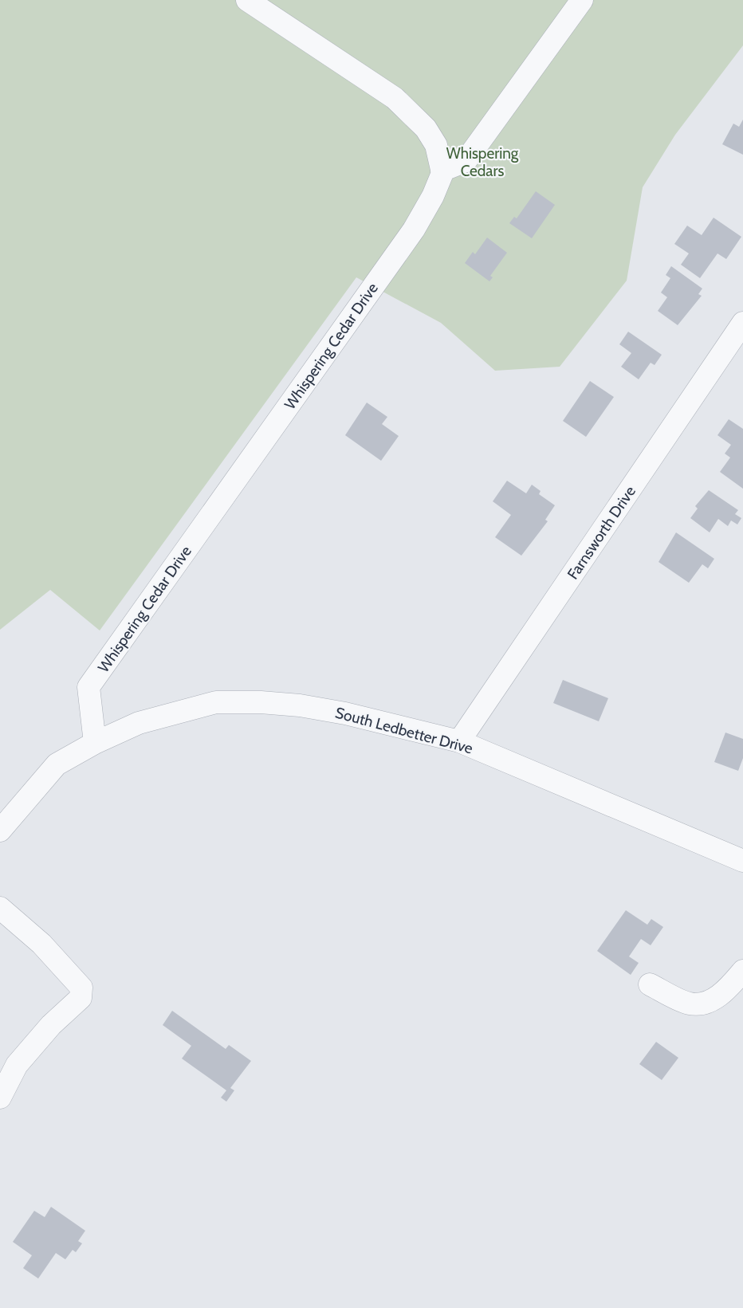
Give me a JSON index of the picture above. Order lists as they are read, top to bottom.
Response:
{
  "streets": {
    "street": ["Whispering Cedar Drive", "Farnsworth Drive", "South Ledbetter Drive"]
  },
  "crossings": [
    ["Whispering Cedar Drive", "South Ledbetter Drive"],
    ["Farnsworth Drive", "South Ledbetter Drive"]
  ],
  "parks": ["Whispering Cedars"]
}
